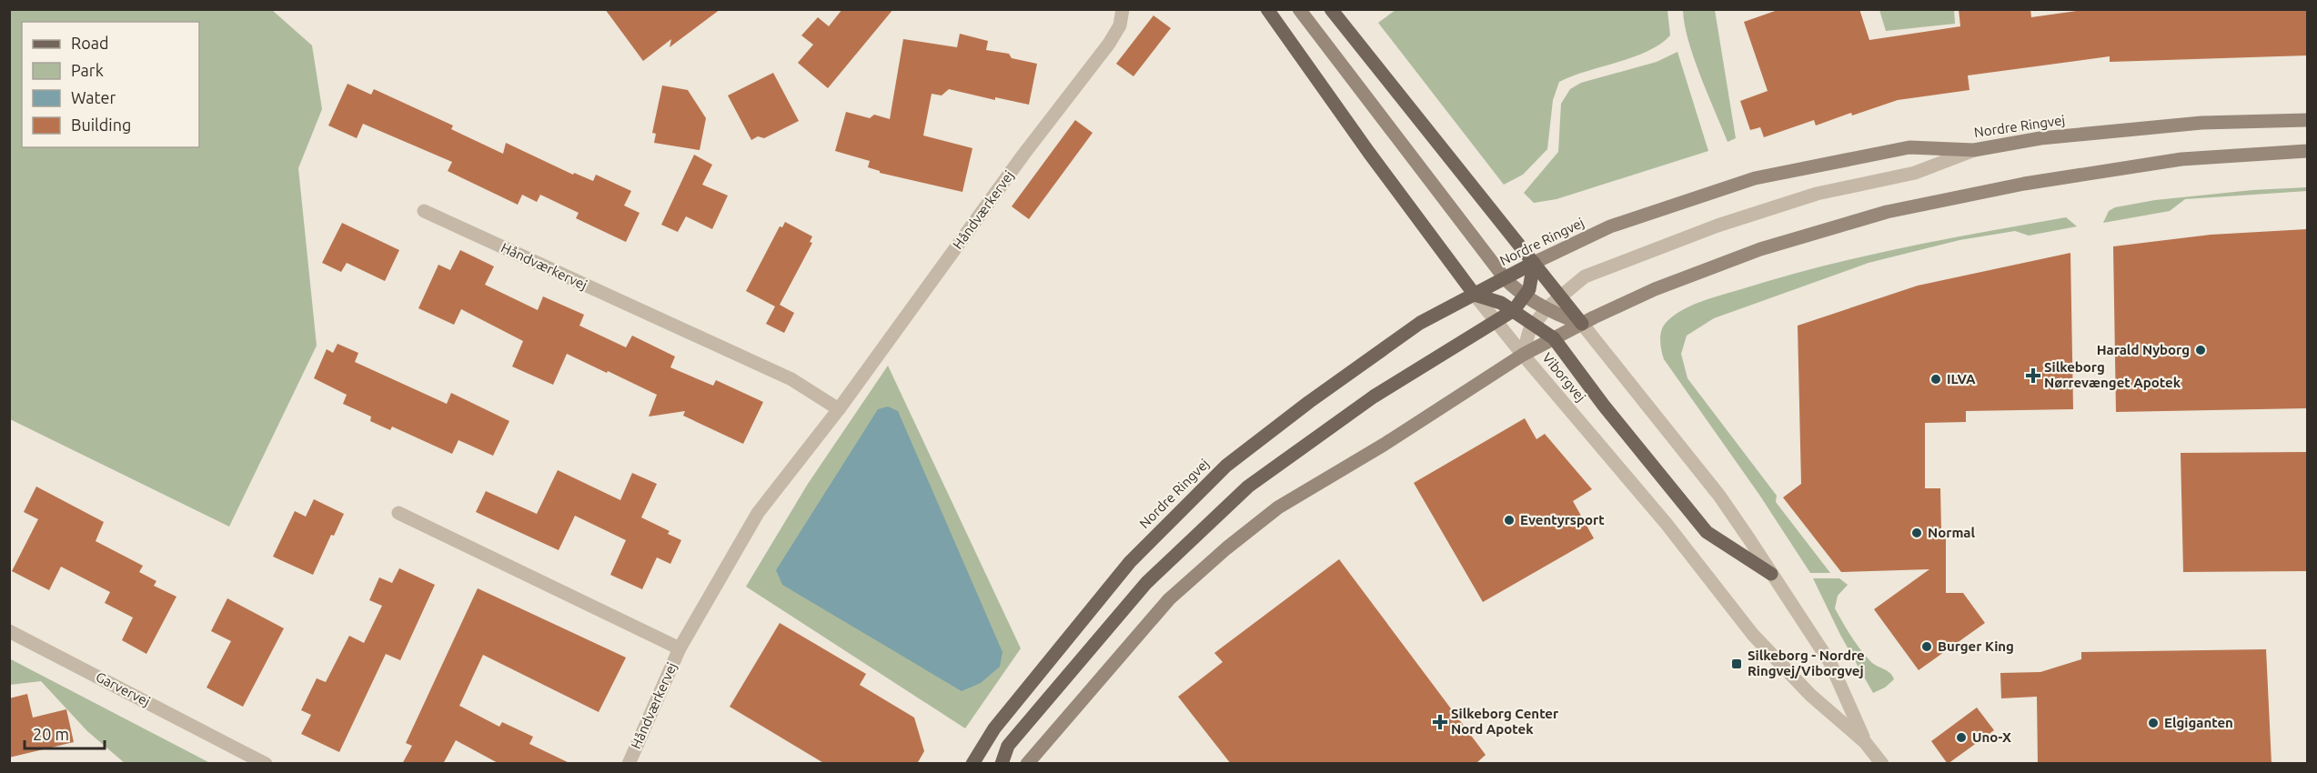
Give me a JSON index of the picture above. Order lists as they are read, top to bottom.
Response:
{
  "streets": {
    "main road": ["Nordre Ringvej", "Viborgvej"],
    "street": ["Håndværkervej", "Garvervej"]
  },
  "crossings": [
    ["Nordre Ringvej", "Viborgvej"]
  ],
  "places": {
    "other": [
      "Harald Nyborg",
      "ILVA",
      "Eventyrsport",
      "Normal",
      "Burger King",
      "Elgiganten",
      "Uno-X"
    ],
    "health": ["Silkeborg Nørrevænget Apotek", "Silkeborg Center Nord Apotek"],
    "transit": ["Silkeborg - Nordre Ringvej/Viborgvej"]
  },
  "legend": [
    "Road",
    "Park",
    "Water",
    "Building"
  ],
  "scale_bar": "20 m"
}
